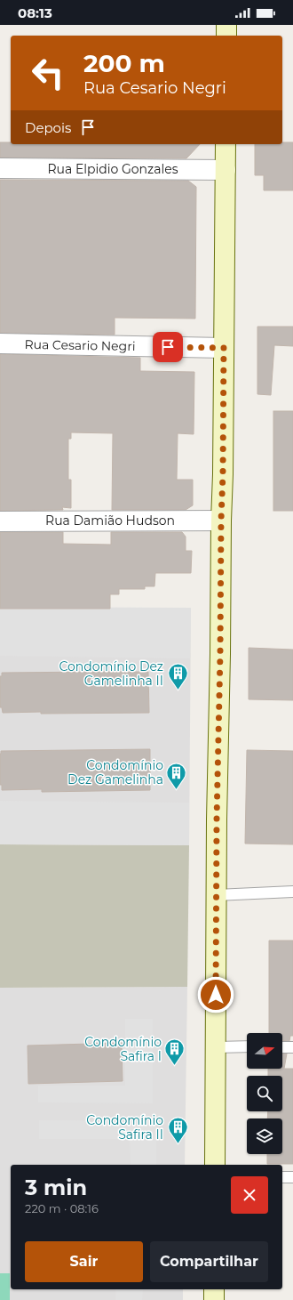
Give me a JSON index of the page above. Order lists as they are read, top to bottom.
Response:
{
  "streets": {
    "street": ["Rua Elpidio Gonzales", "Rua Cesario Negri", "Rua Damião Hudson"]
  },
  "places": {
    "building": [
      "Condomínio Dez Gamelinha II",
      "Condomínio Dez Gamelinha",
      "Condomínio Safira I",
      "Condomínio Safira II"
    ]
  },
  "north": "right",
  "page": {
    "status": "08:13",
    "turn": ["200 m", "Rua Cesario Negri"],
    "then": "Depois",
    "heading": ["3 min", "220 m · 08:16"],
    "buttons": ["Sair", "Compartilhar"]
  }
}
